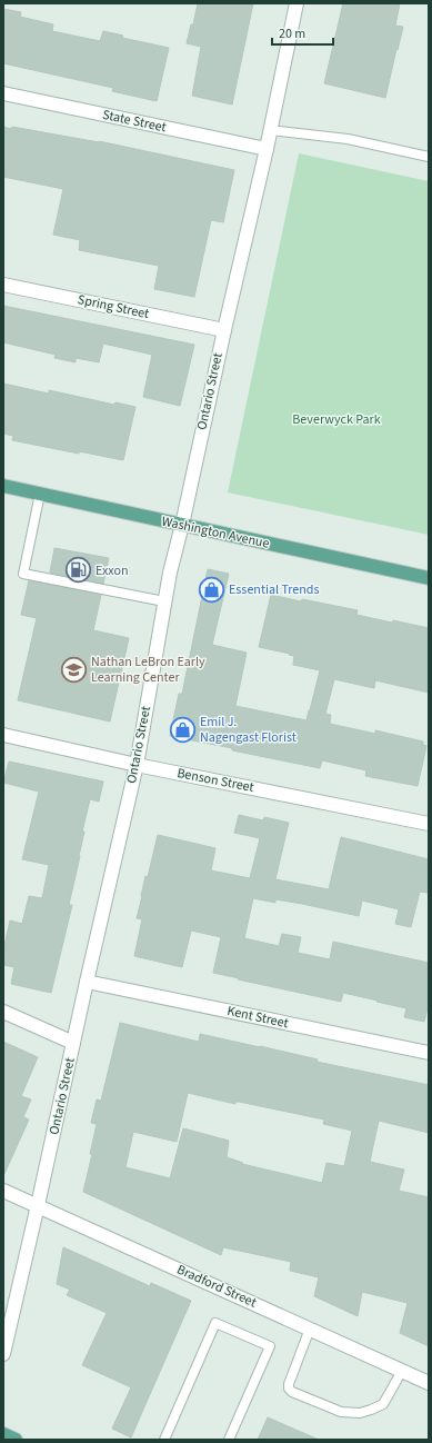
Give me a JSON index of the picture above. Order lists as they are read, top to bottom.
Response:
{
  "streets": {
    "main road": ["Washington Avenue"],
    "street": [
      "State Street",
      "Spring Street",
      "Ontario Street",
      "Benson Street",
      "Kent Street",
      "Bradford Street"
    ]
  },
  "crossings": [
    ["State Street", "Ontario Street"],
    ["Spring Street", "Ontario Street"],
    ["Ontario Street", "Washington Avenue"],
    ["Ontario Street", "Benson Street"],
    ["Ontario Street", "Kent Street"],
    ["Ontario Street", "Bradford Street"]
  ],
  "parks": ["Beverwyck Park"],
  "places": {
    "fuel station": ["Exxon"],
    "shop": ["Essential Trends", "Emil J. Nagengast Florist"],
    "school or university": ["Nathan LeBron Early Learning Center"]
  },
  "scale_bar": "20 m"
}
